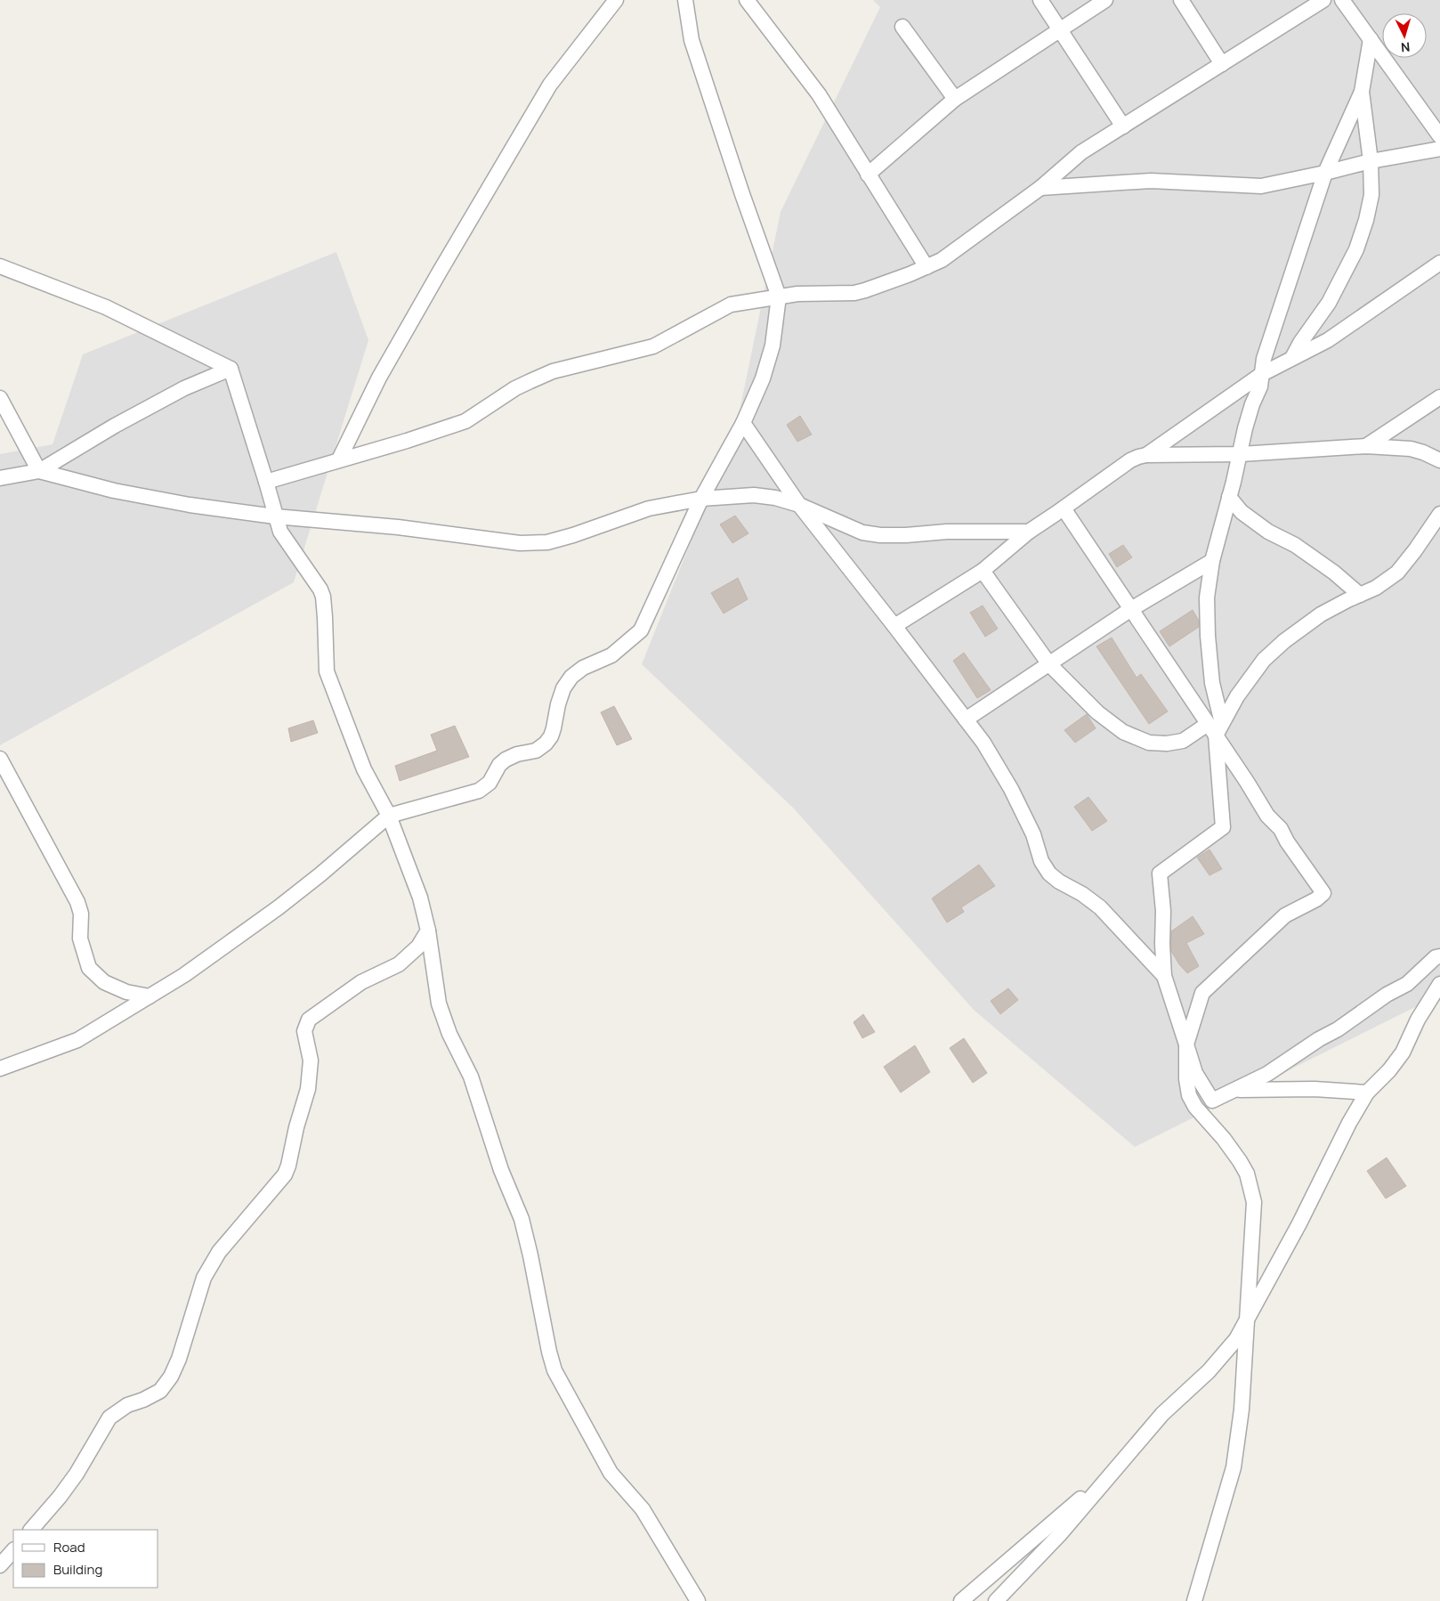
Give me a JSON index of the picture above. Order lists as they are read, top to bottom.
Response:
{
  "legend": ["Road", "Building"],
  "north": "bottom"
}
